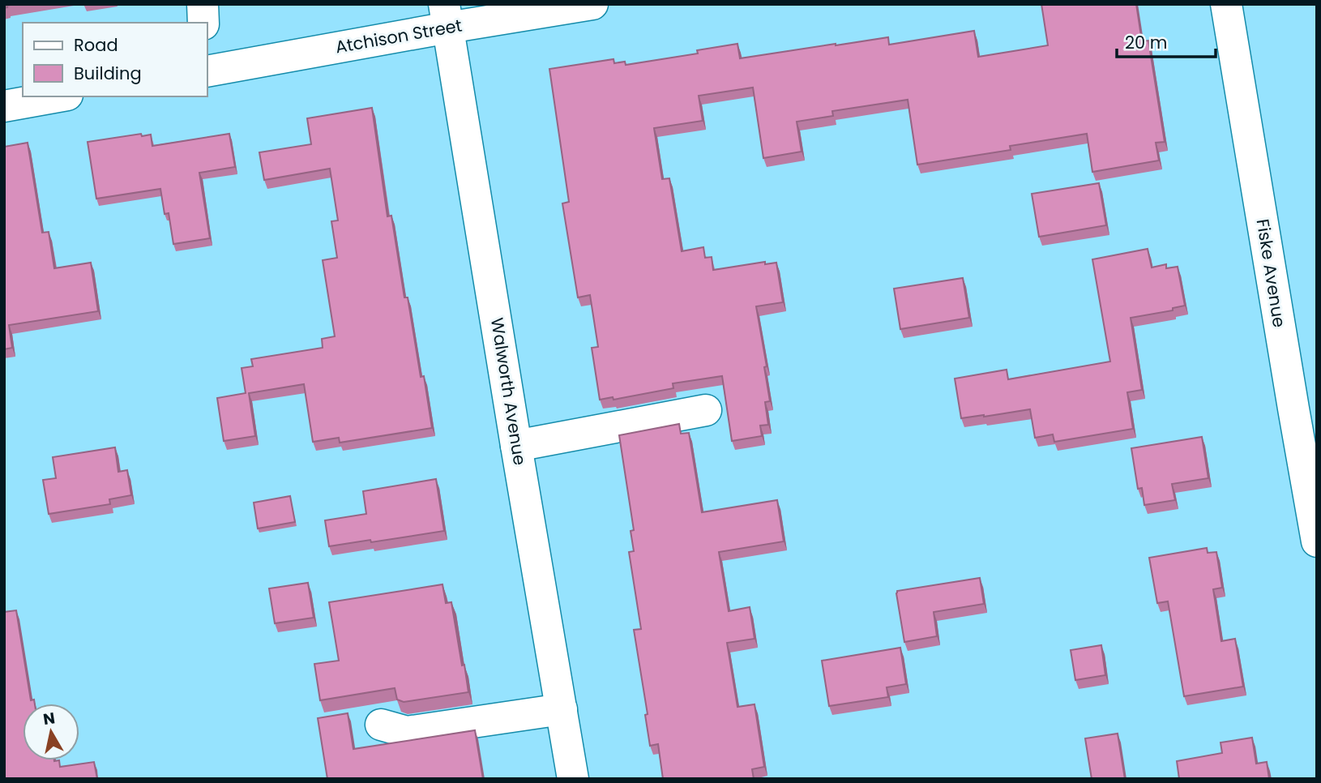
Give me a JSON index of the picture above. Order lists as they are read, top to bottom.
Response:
{
  "streets": {
    "street": ["Atchison Street", "Fiske Avenue", "Walworth Avenue"]
  },
  "crossings": [
    ["Atchison Street", "Walworth Avenue"]
  ],
  "legend": ["Road", "Building"],
  "scale_bar": "20 m",
  "north": "top"
}
